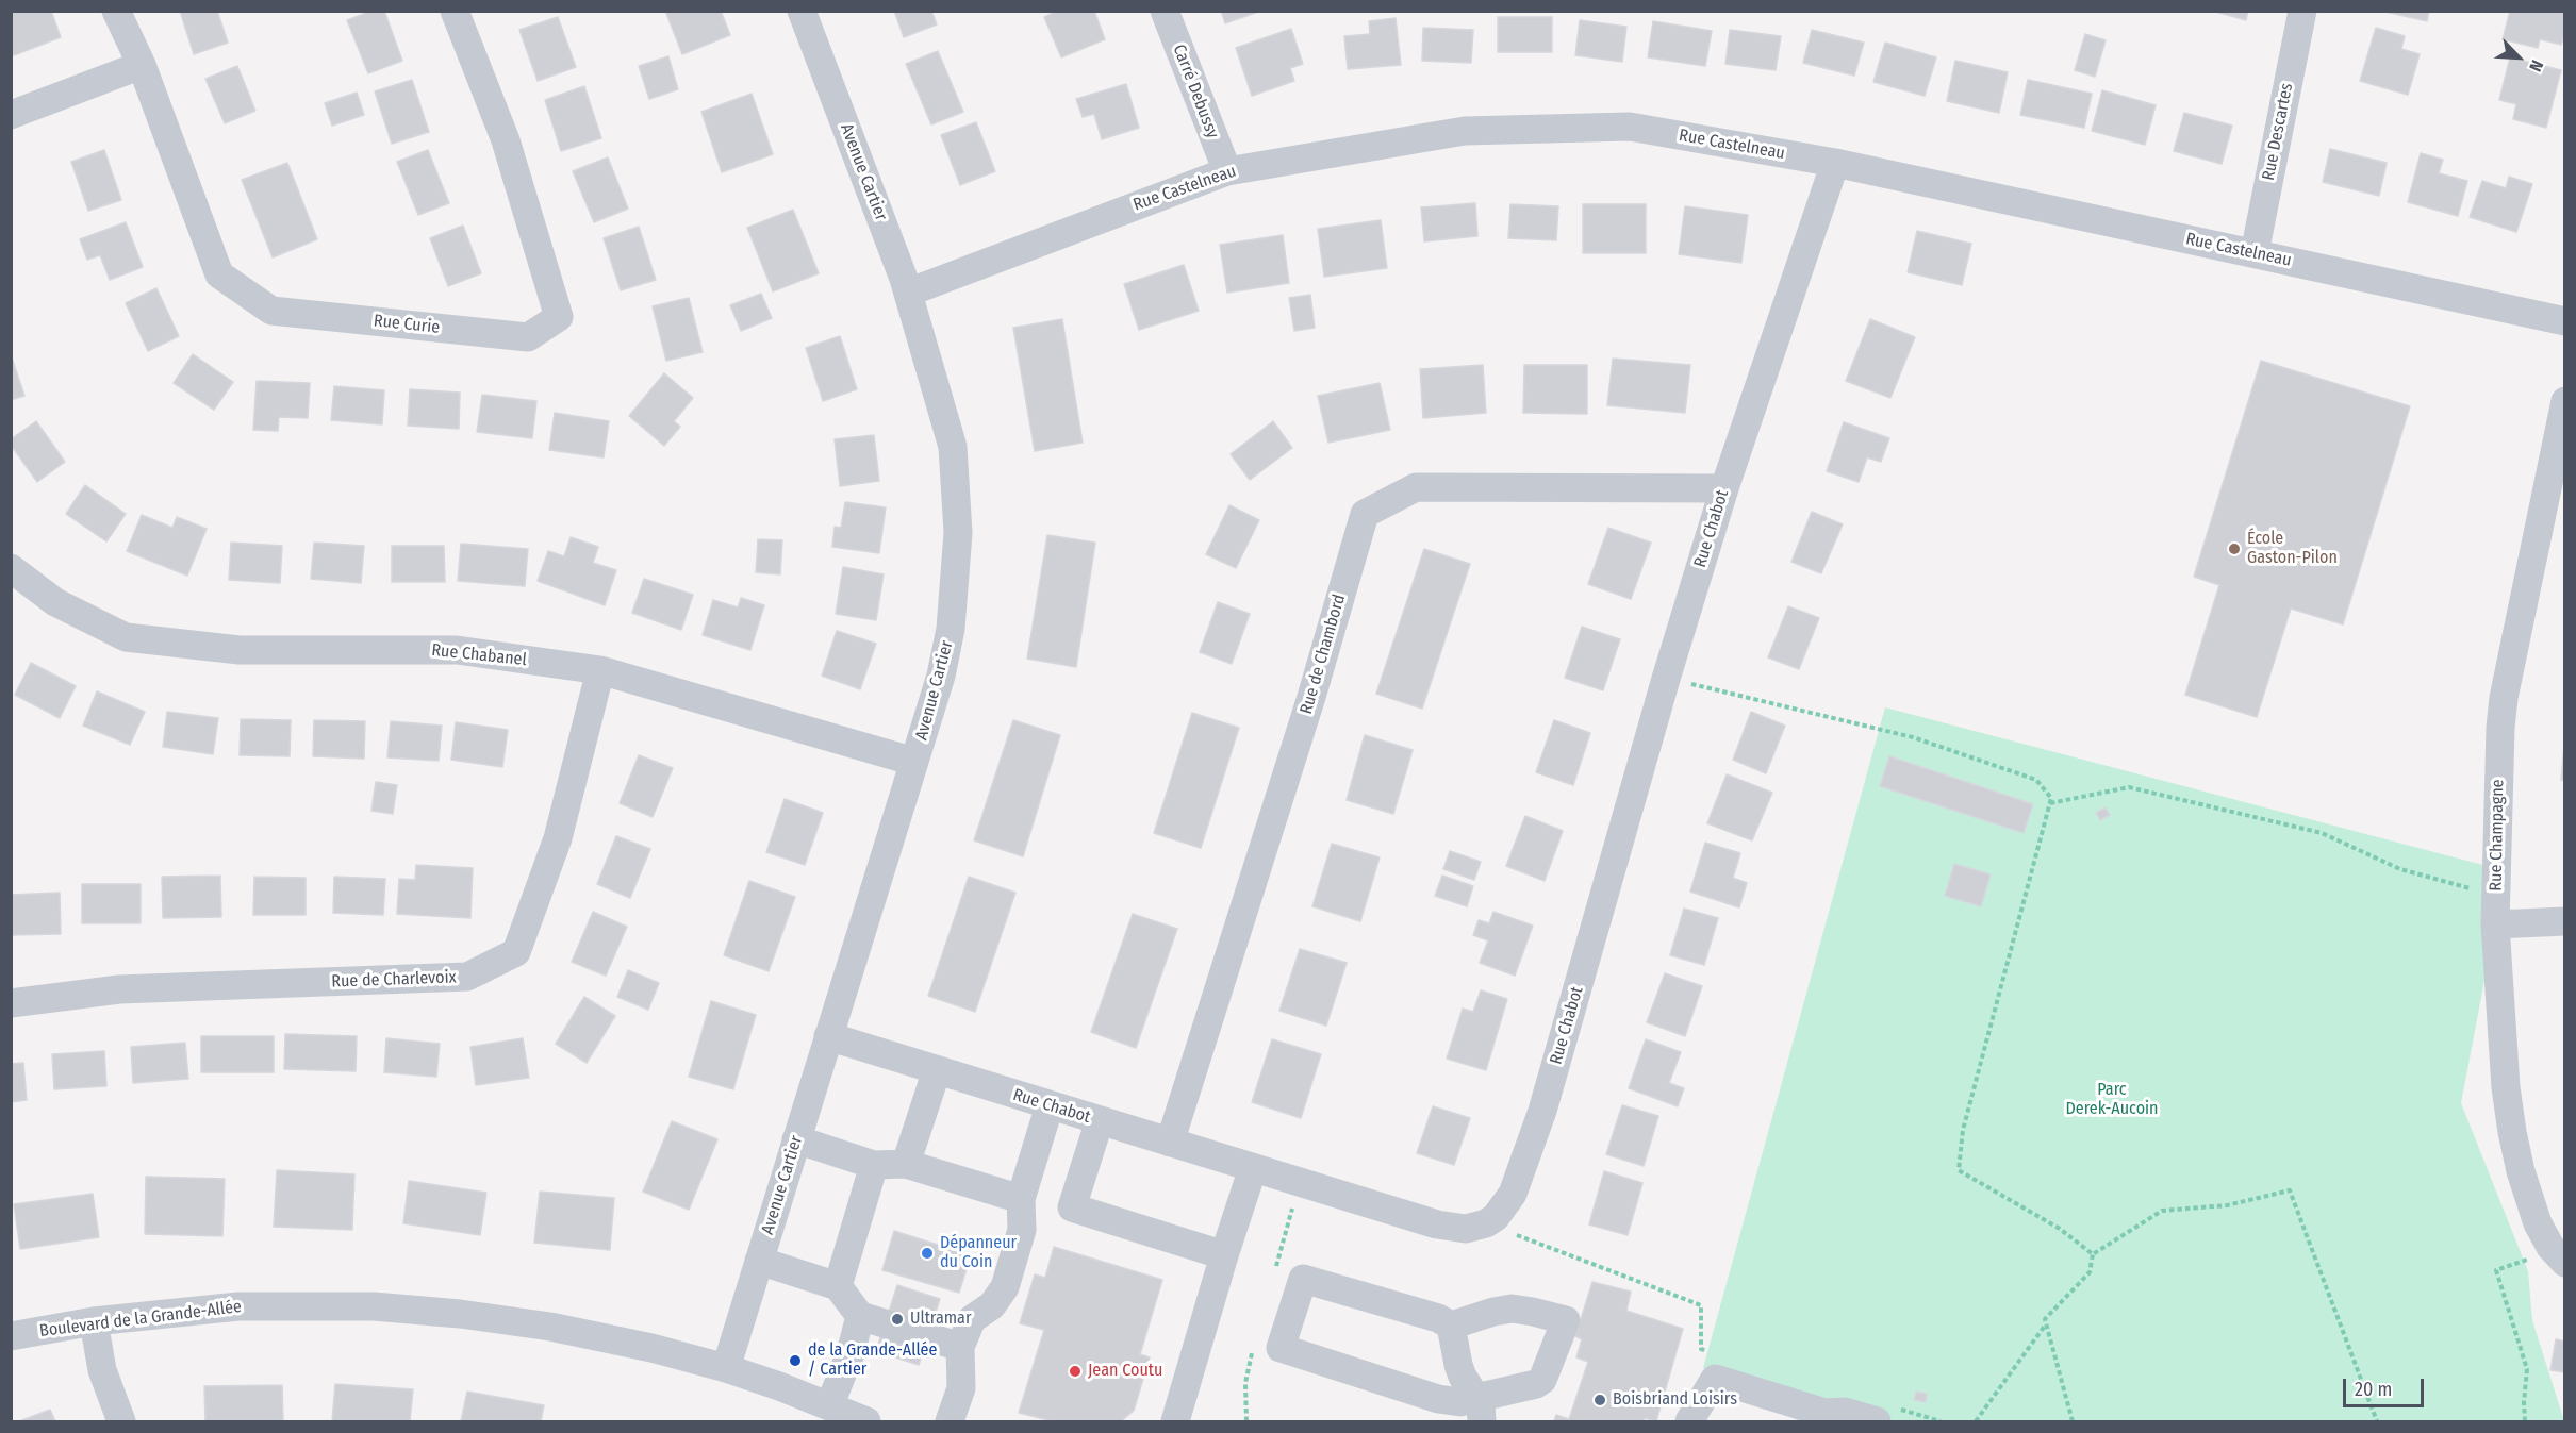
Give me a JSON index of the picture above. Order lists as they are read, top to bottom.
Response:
{
  "streets": {
    "street": [
      "Carré Debussy",
      "Rue Descartes",
      "Rue Castelneau",
      "Avenue Cartier",
      "Rue Curie",
      "Rue Chabot",
      "Rue de Chambord",
      "Rue Chabanel",
      "Rue Champagne",
      "Rue de Charlevoix",
      "Boulevard de la Grande-Allée"
    ]
  },
  "crossings": [
    ["Carré Debussy", "Rue Castelneau"],
    ["Rue Descartes", "Rue Castelneau"],
    ["Rue Castelneau", "Avenue Cartier"],
    ["Rue Castelneau", "Rue Chabot"],
    ["Avenue Cartier", "Rue Chabot"],
    ["Avenue Cartier", "Rue Chabanel"],
    ["Avenue Cartier", "Boulevard de la Grande-Allée"],
    ["Rue Chabot", "Rue de Chambord"],
    ["Rue Chabanel", "Rue de Charlevoix"]
  ],
  "parks": ["Parc Derek-Aucoin"],
  "places": [
    "École Gaston-Pilon",
    "Dépanneur du Coin",
    "Ultramar",
    "de la Grande-Allée / Cartier",
    "Jean Coutu",
    "Boisbriand Loisirs"
  ],
  "scale_bar": "20 m",
  "north": "bottom right"
}
